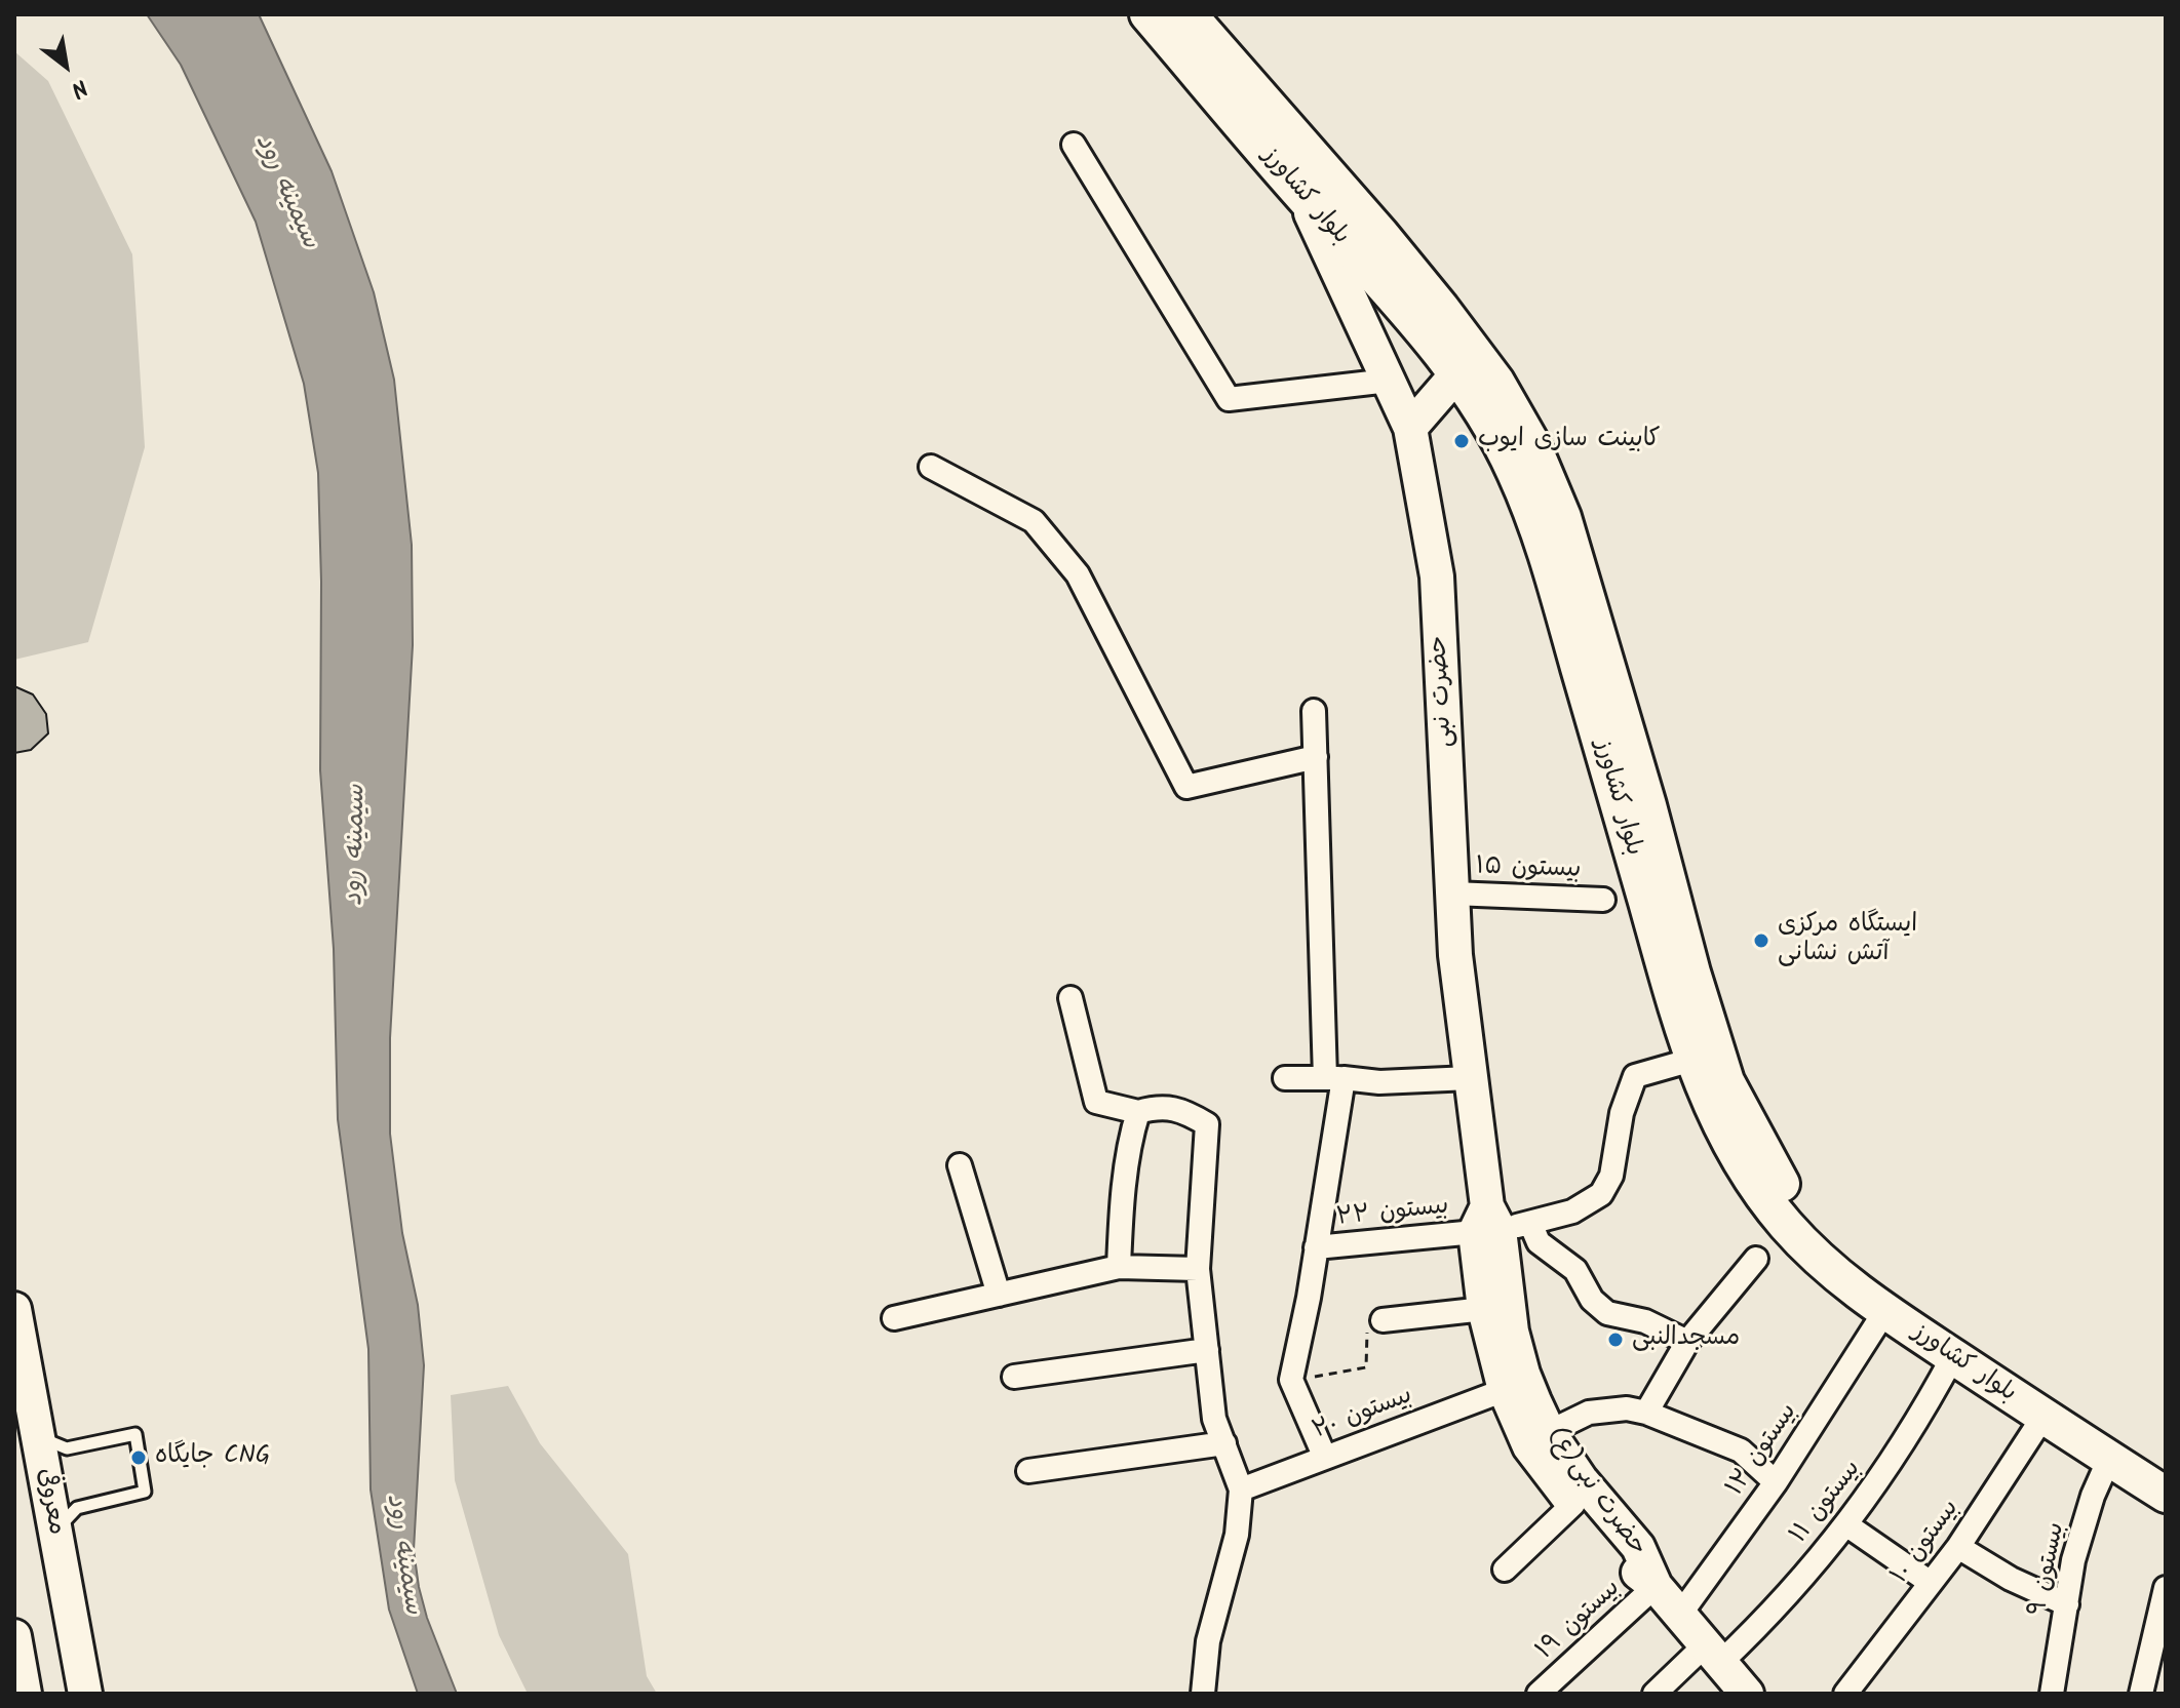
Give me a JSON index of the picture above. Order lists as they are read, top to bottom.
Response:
{
  "streets": {
    "main road": ["بلوار کشاورز"],
    "street": [
      "حضرت نبی",
      "بیستون ۱۵",
      "بیستون ۲۲",
      "بیستون ۲۰",
      "بیستون ۱۲",
      "حضرت نبی(ع)",
      "معروفی",
      "بیستون ۱۱",
      "بیستون ۱۰",
      "بیستون ۹",
      "بیستون ۱۹"
    ]
  },
  "crossings": [
    ["بلوار کشاورز", "حضرت نبی"],
    ["بلوار کشاورز", "بیستون ۲۲"],
    ["بلوار کشاورز", "بیستون ۱۲"],
    ["بلوار کشاورز", "بیستون ۱۱"],
    ["بلوار کشاورز", "بیستون ۱۰"],
    ["بلوار کشاورز", "بیستون ۹"],
    ["حضرت نبی", "بیستون ۱۵"],
    ["حضرت نبی", "بیستون ۲۲"],
    ["حضرت نبی", "حضرت نبی(ع)"],
    ["بیستون ۲۲", "حضرت نبی(ع)"],
    ["بیستون ۲۰", "حضرت نبی(ع)"],
    ["بیستون ۱۲", "حضرت نبی(ع)"],
    ["حضرت نبی(ع)", "بیستون ۱۱"],
    ["حضرت نبی(ع)", "بیستون ۱۹"]
  ],
  "water": ["سیمینه رود"],
  "places": [
    "کابینت سازی ایوب",
    "ایستگاه مرکزی آتش نشانی",
    "مسجدالنبی",
    "جایگاه CNG"
  ],
  "north": "bottom right"
}
